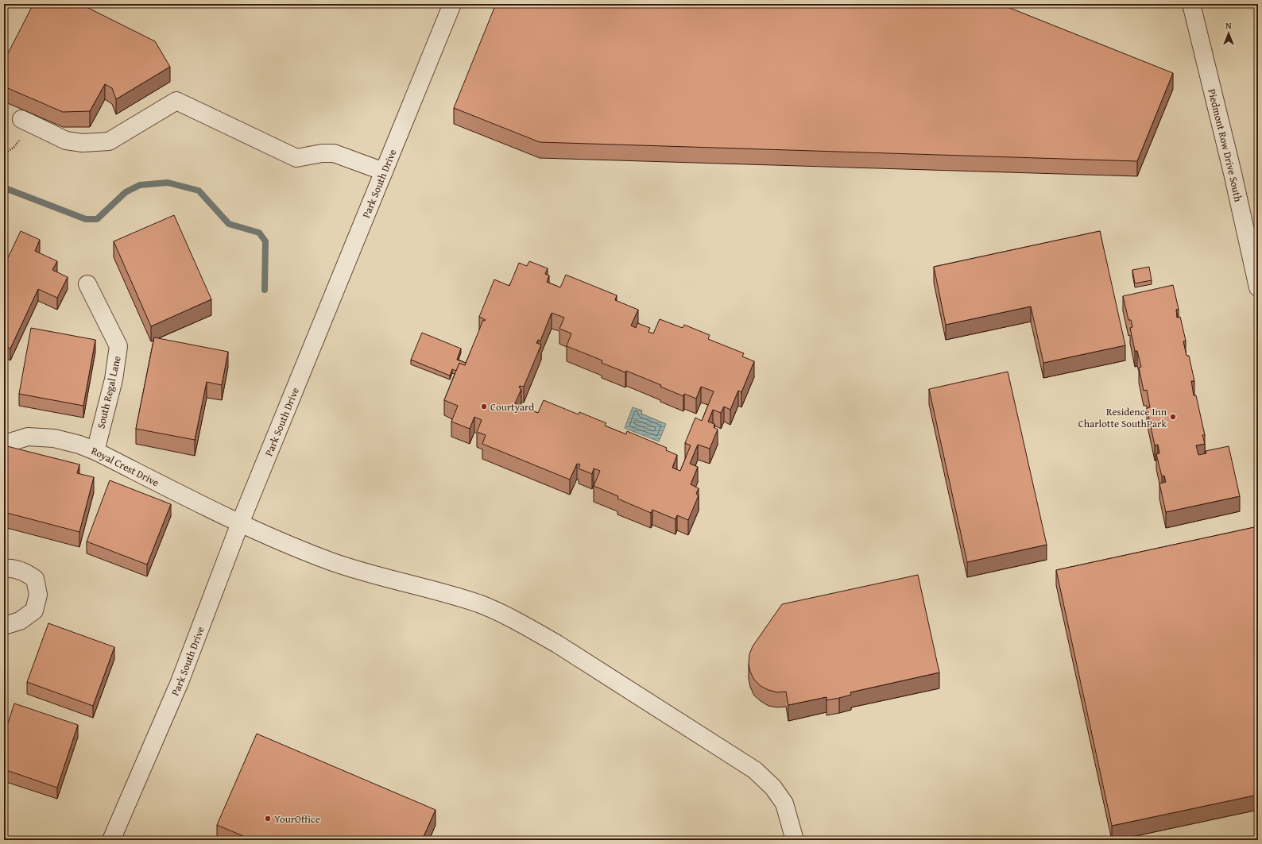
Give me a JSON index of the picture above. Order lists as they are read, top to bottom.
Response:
{
  "streets": {
    "street": [
      "Piedmont Row Drive South",
      "Park South Drive",
      "South Regal Lane",
      "Royal Crest Drive"
    ]
  },
  "crossings": [
    ["Park South Drive", "Royal Crest Drive"],
    ["South Regal Lane", "Royal Crest Drive"]
  ],
  "places": ["Courtyard", "Residence Inn Charlotte SouthPark", "YourOffice"],
  "north": "top"
}
